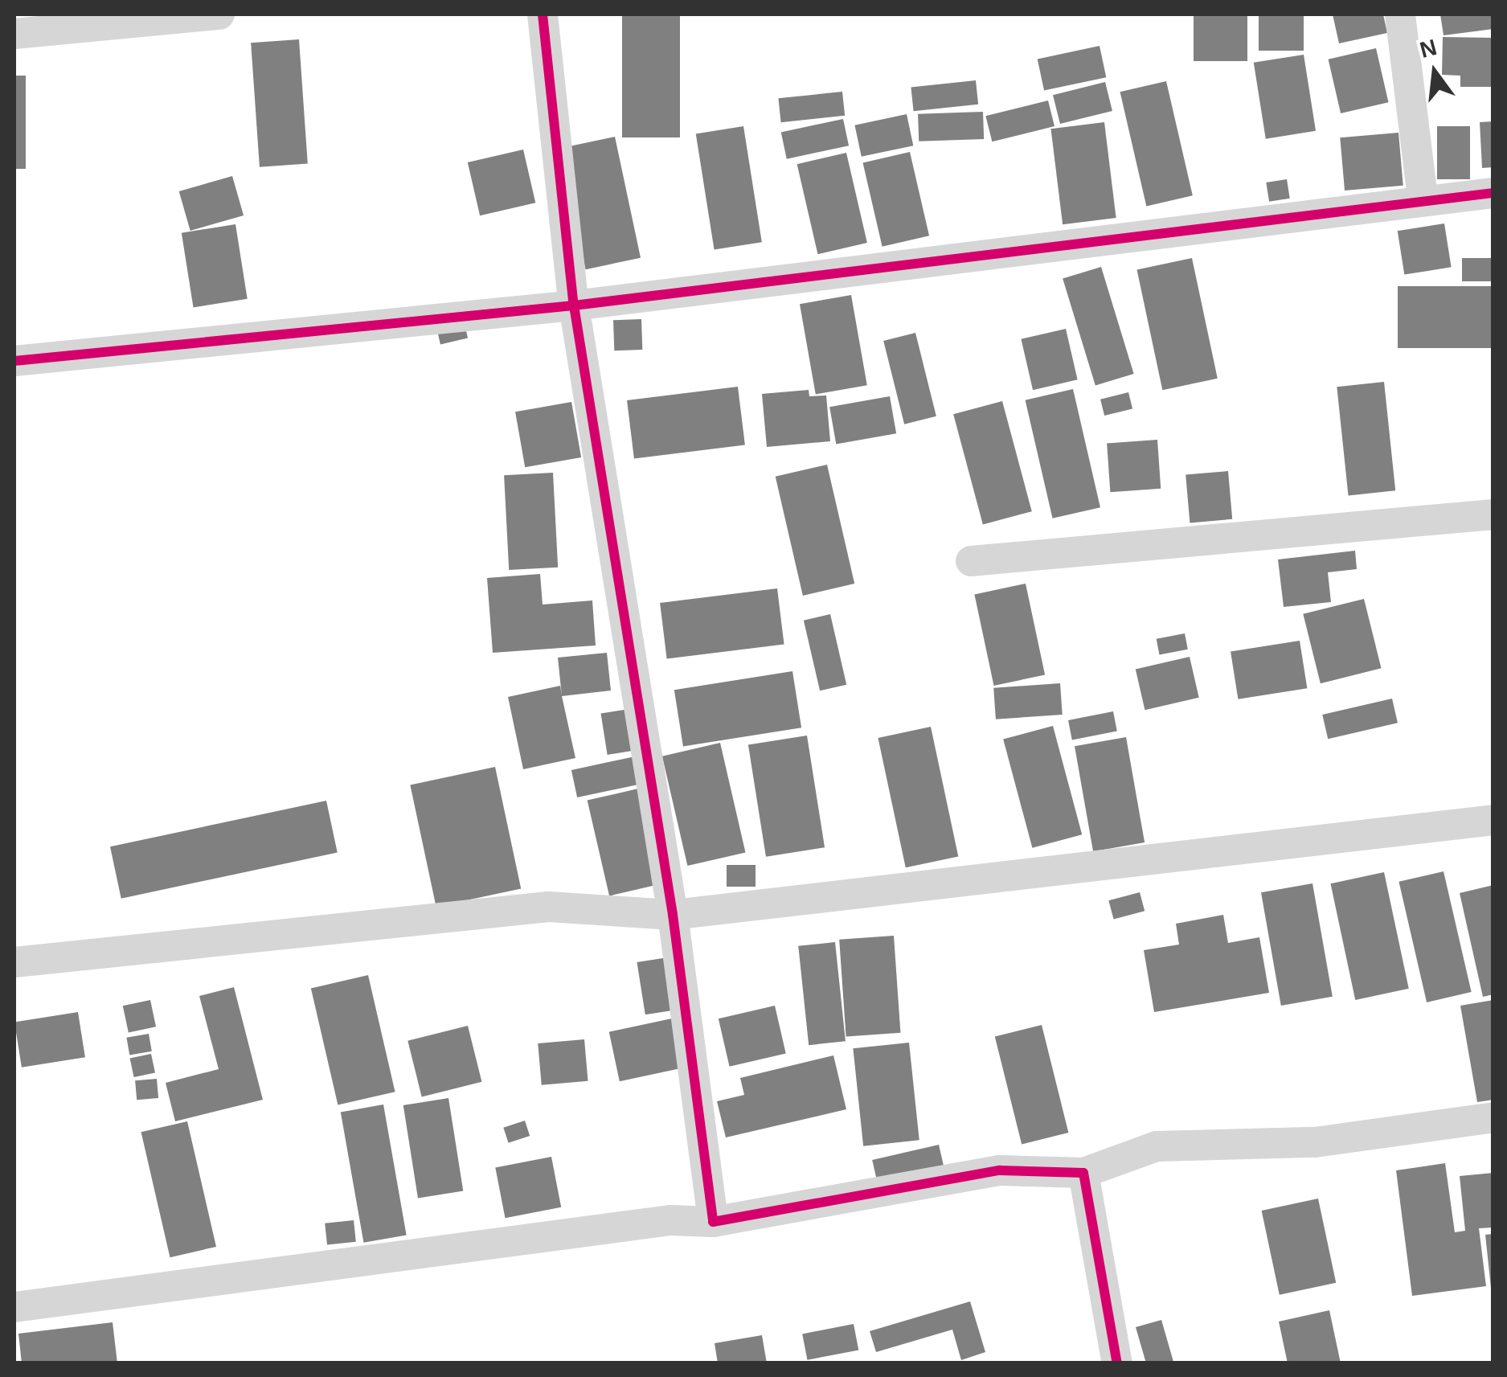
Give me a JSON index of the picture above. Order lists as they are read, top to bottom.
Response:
{
  "north": "top"
}
